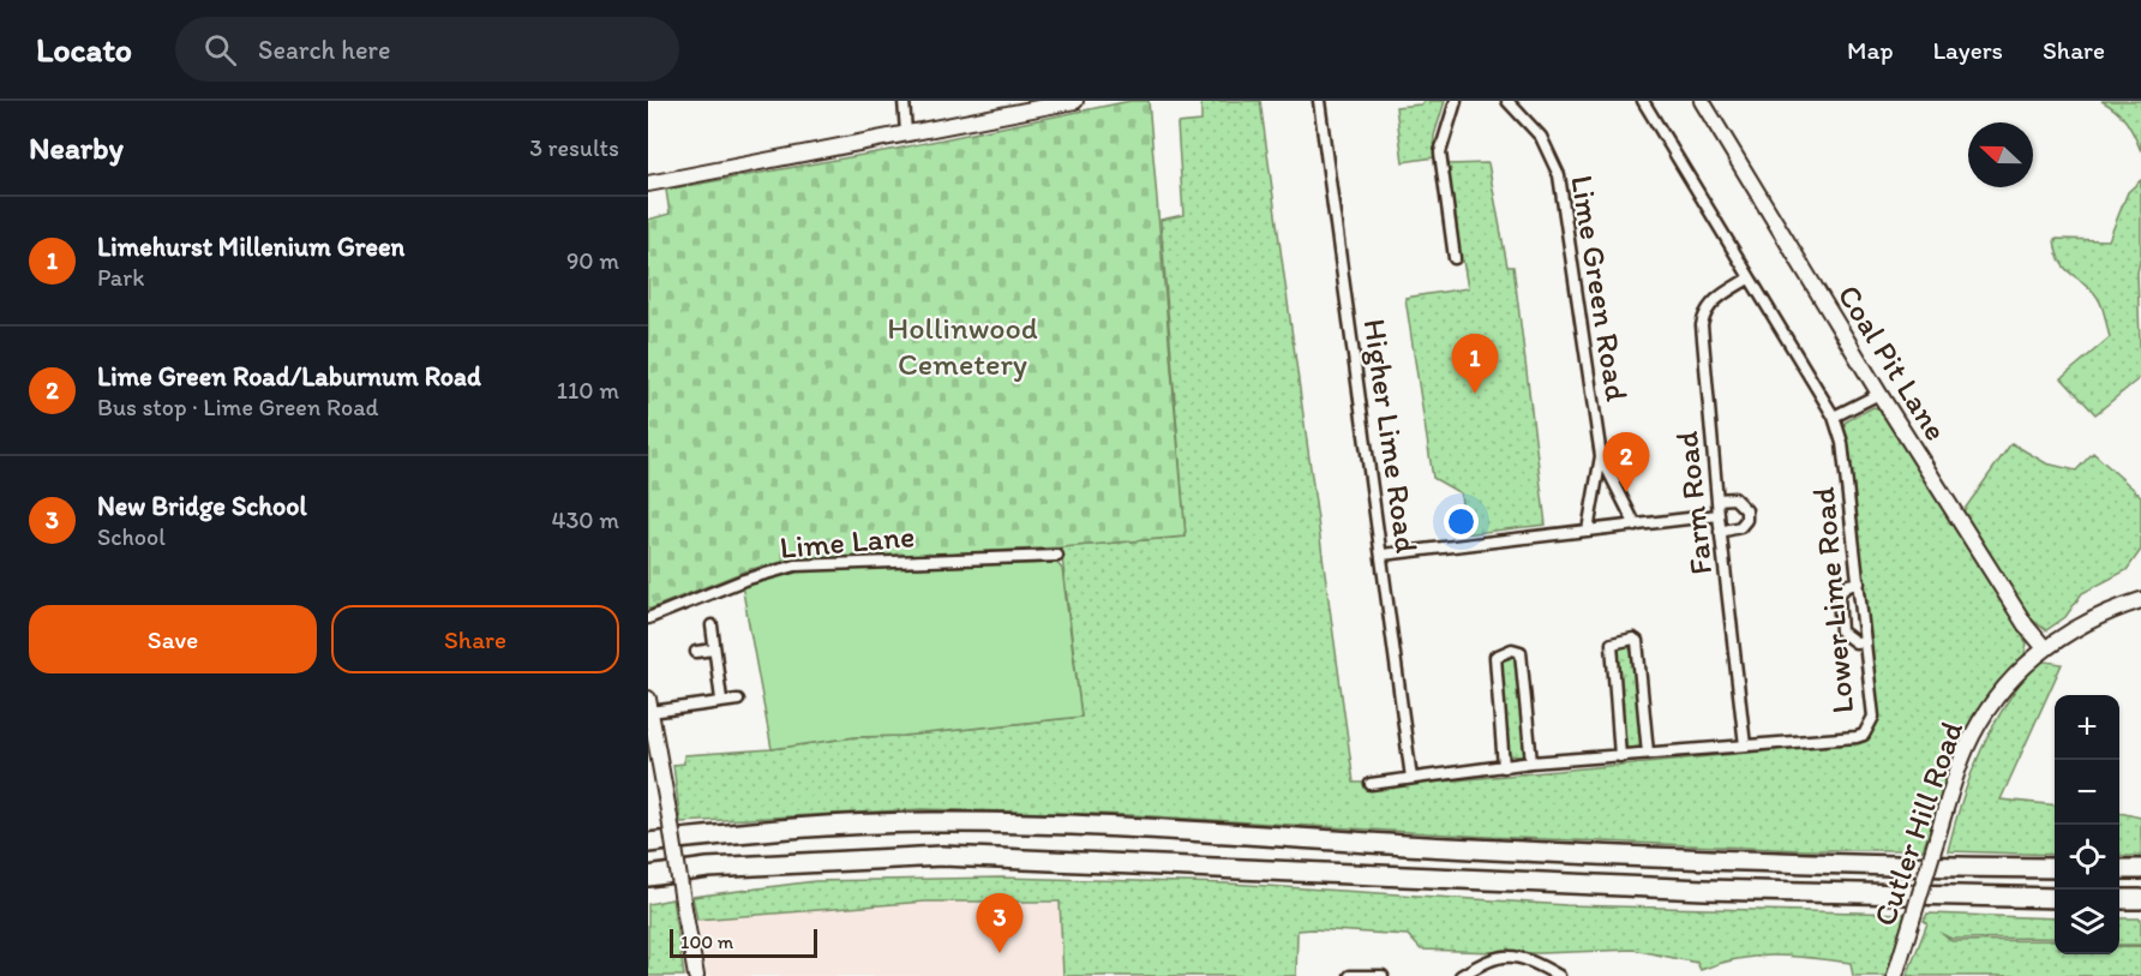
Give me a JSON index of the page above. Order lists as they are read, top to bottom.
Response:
{
  "streets": {
    "street": [
      "Lime Green Road",
      "Coal Pit Lane",
      "Higher Lime Road",
      "Farm Road",
      "Lime Lane",
      "Lower Lime Road",
      "Cutler Hill Road"
    ]
  },
  "crossings": [
    ["Coal Pit Lane", "Cutler Hill Road"],
    ["Higher Lime Road", "Lower Lime Road"],
    ["Farm Road", "Lower Lime Road"]
  ],
  "parks": ["Hollinwood Cemetery"],
  "scale_bar": "100 m",
  "north": "left",
  "page": {
    "header": "Locato",
    "search": "Search here",
    "nav": ["Map", "Layers", "Share"],
    "heading": ["Nearby", "3 results"],
    "list": [
      {
        "mark": "1",
        "name": "Limehurst Millenium Green",
        "note": "Park",
        "value": "90 m"
      },
      {
        "mark": "2",
        "name": "Lime Green Road/Laburnum Road",
        "note": "Bus stop · Lime Green Road",
        "value": "110 m"
      },
      {
        "mark": "3",
        "name": "New Bridge School",
        "note": "School",
        "value": "430 m"
      }
    ],
    "pins": ["1", "2", "3"],
    "buttons": ["Save", "Share"],
    "map_buttons": ["+", "−"],
    "scale": "100 m"
  }
}
